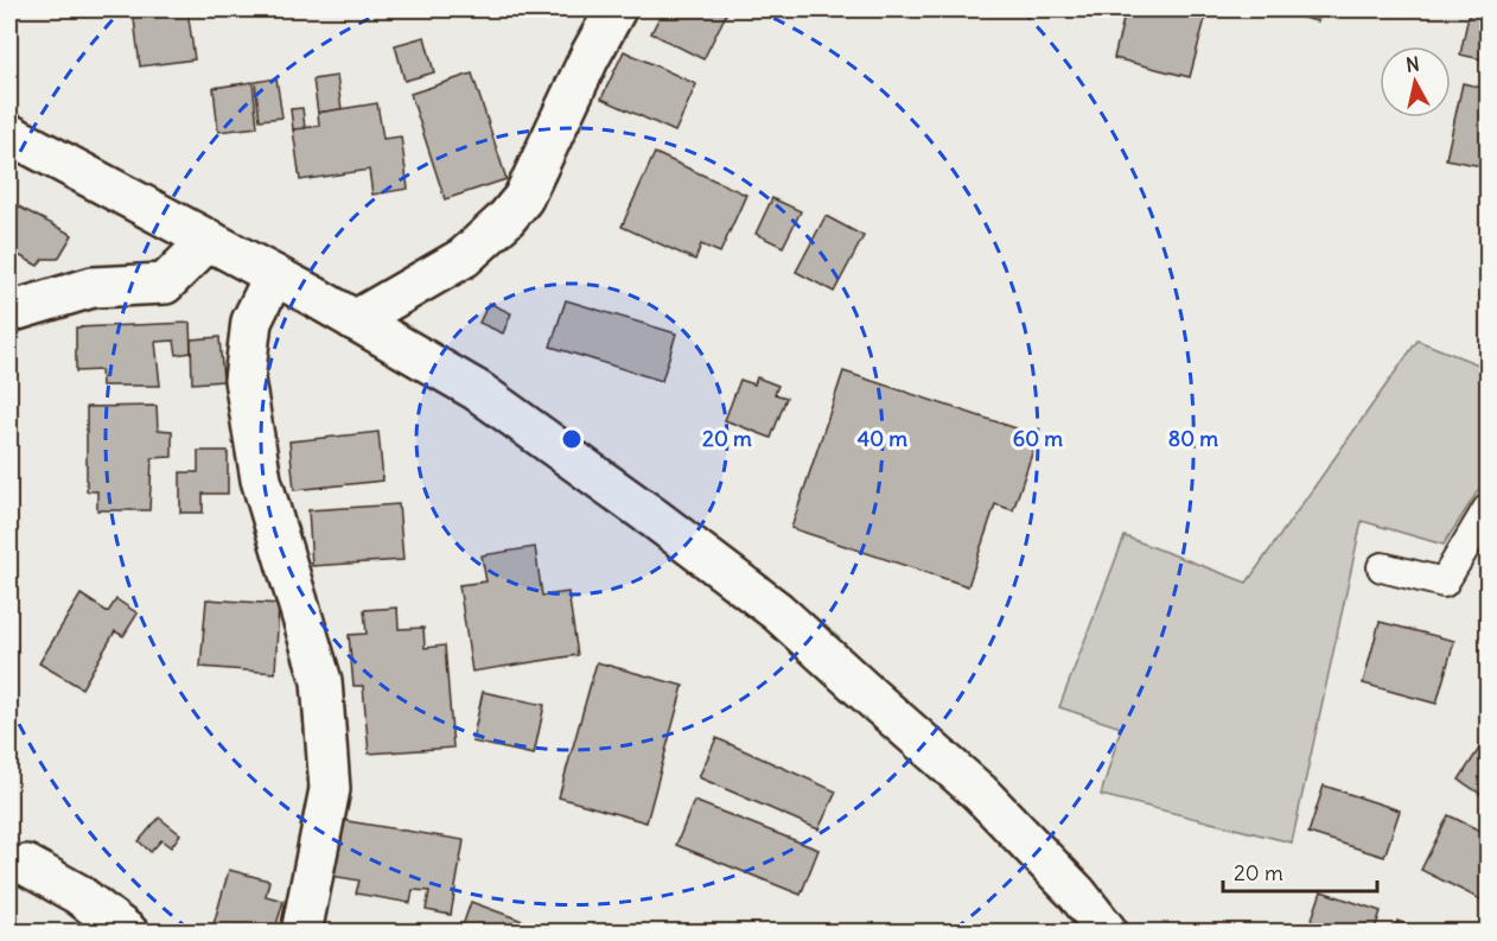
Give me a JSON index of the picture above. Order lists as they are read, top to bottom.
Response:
{
  "scale_bar": "20 m",
  "north": "top",
  "rings": [
    "20 m",
    "40 m",
    "60 m",
    "80 m"
  ]
}
